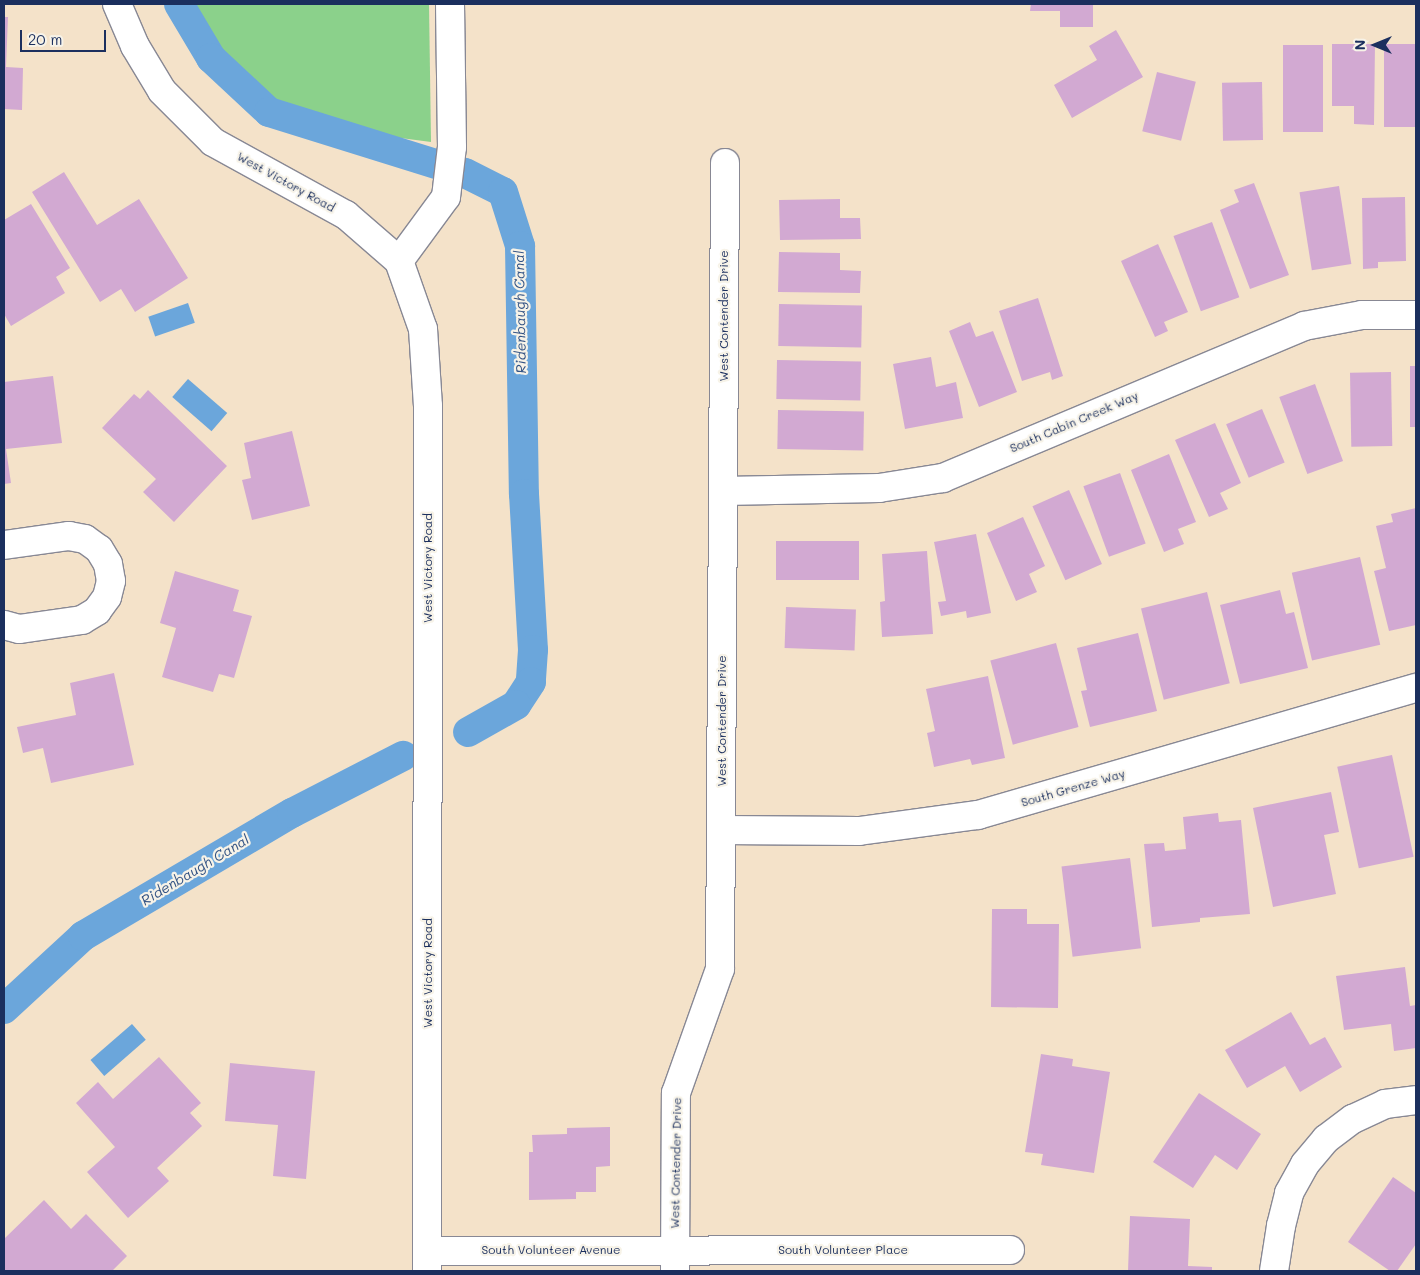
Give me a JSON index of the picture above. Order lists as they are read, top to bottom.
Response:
{
  "streets": {
    "street": [
      "West Victory Road",
      "West Contender Drive",
      "South Cabin Creek Way",
      "South Grenze Way",
      "South Volunteer Avenue",
      "South Volunteer Place"
    ]
  },
  "crossings": [
    ["West Victory Road", "South Volunteer Avenue"],
    ["West Contender Drive", "South Cabin Creek Way"],
    ["West Contender Drive", "South Grenze Way"],
    ["West Contender Drive", "South Volunteer Avenue"],
    ["West Contender Drive", "South Volunteer Place"],
    ["South Volunteer Avenue", "South Volunteer Place"]
  ],
  "water": ["Ridenbaugh Canal"],
  "scale_bar": "20 m",
  "north": "left"
}
